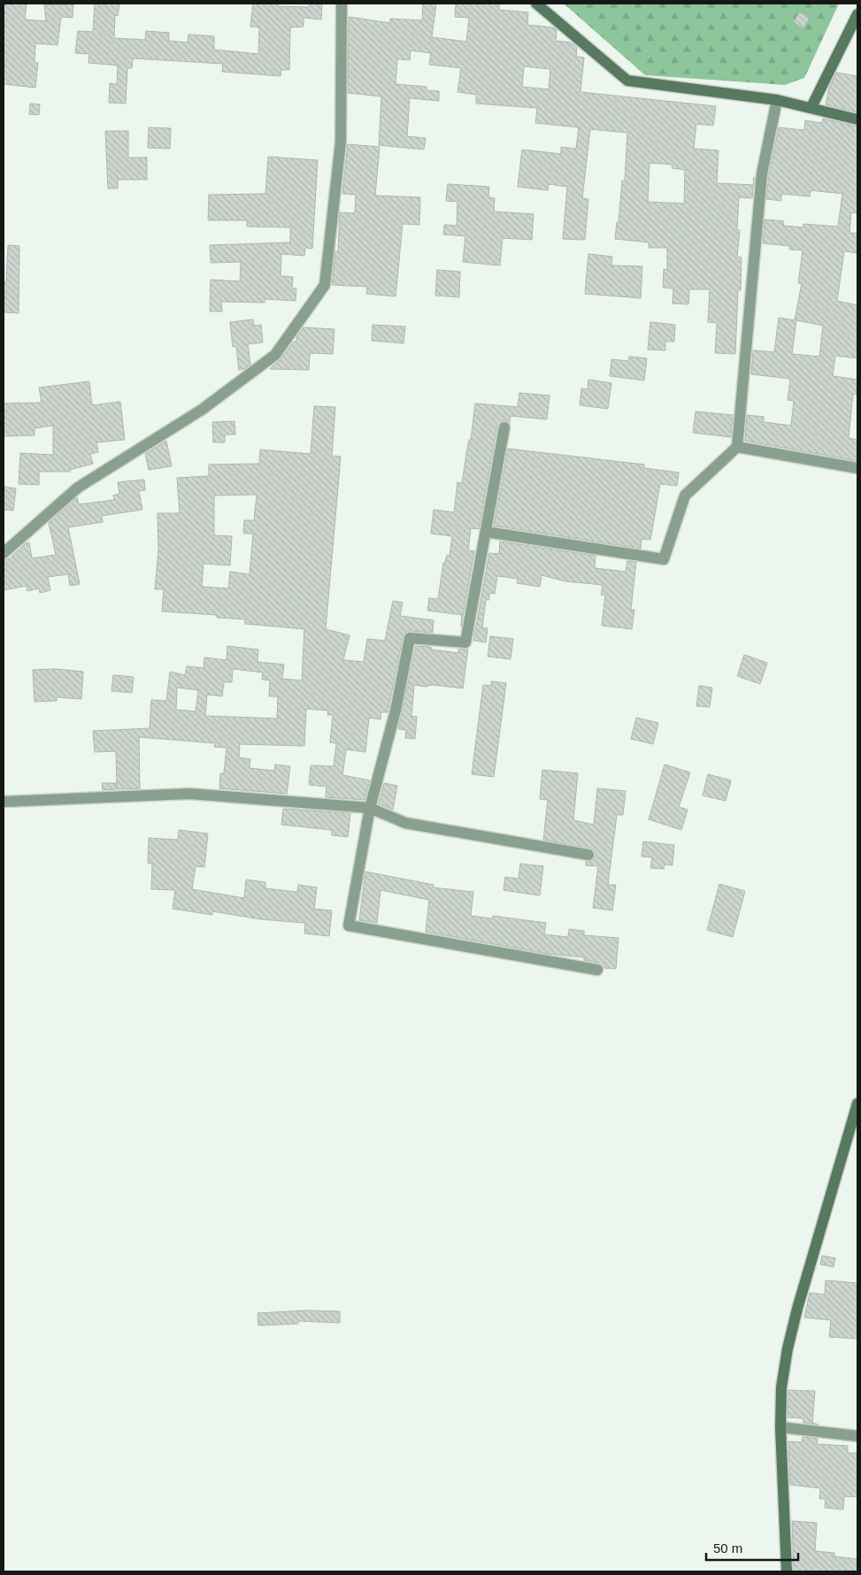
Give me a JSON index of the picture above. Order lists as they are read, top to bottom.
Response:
{
  "scale_bar": "50 m"
}
